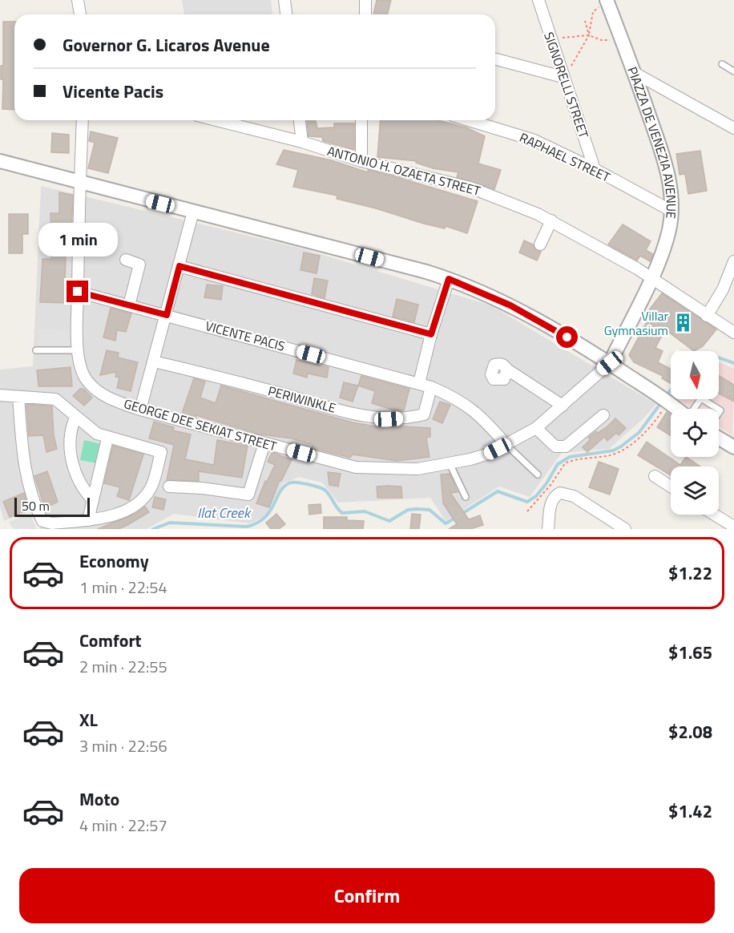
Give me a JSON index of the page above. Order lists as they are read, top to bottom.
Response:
{
  "streets": {
    "street": [
      "SIGNORELLI STREET",
      "PIAZZA DE VENEZIA AVENUE",
      "RAPHAEL STREET",
      "ANTONIO H. OZAETA STREET",
      "VICENTE PACIS",
      "PERIWINKLE",
      "GEORGE DEE SEKIAT STREET"
    ]
  },
  "crossings": [
    ["SIGNORELLI STREET", "RAPHAEL STREET"],
    ["PIAZZA DE VENEZIA AVENUE", "RAPHAEL STREET"],
    ["PIAZZA DE VENEZIA AVENUE", "ANTONIO H. OZAETA STREET"],
    ["PIAZZA DE VENEZIA AVENUE", "GEORGE DEE SEKIAT STREET"],
    ["VICENTE PACIS", "PERIWINKLE"],
    ["VICENTE PACIS", "GEORGE DEE SEKIAT STREET"]
  ],
  "water": ["Ilat Creek"],
  "places": {
    "building": ["Villar Gymnasium"]
  },
  "scale_bar": "50 m",
  "north": "bottom",
  "page": {
    "banner": ["Governor G. Licaros Avenue", "Vicente Pacis"],
    "bubble": "1 min",
    "scale": "50 m",
    "list": [
      {
        "name": "Economy",
        "note": "1 min · 22:54",
        "value": "$1.22"
      },
      {
        "name": "Comfort",
        "note": "2 min · 22:55",
        "value": "$1.65"
      },
      {
        "name": "XL",
        "note": "3 min · 22:56",
        "value": "$2.08"
      },
      {
        "name": "Moto",
        "note": "4 min · 22:57",
        "value": "$1.42"
      }
    ],
    "buttons": "Confirm"
  }
}
